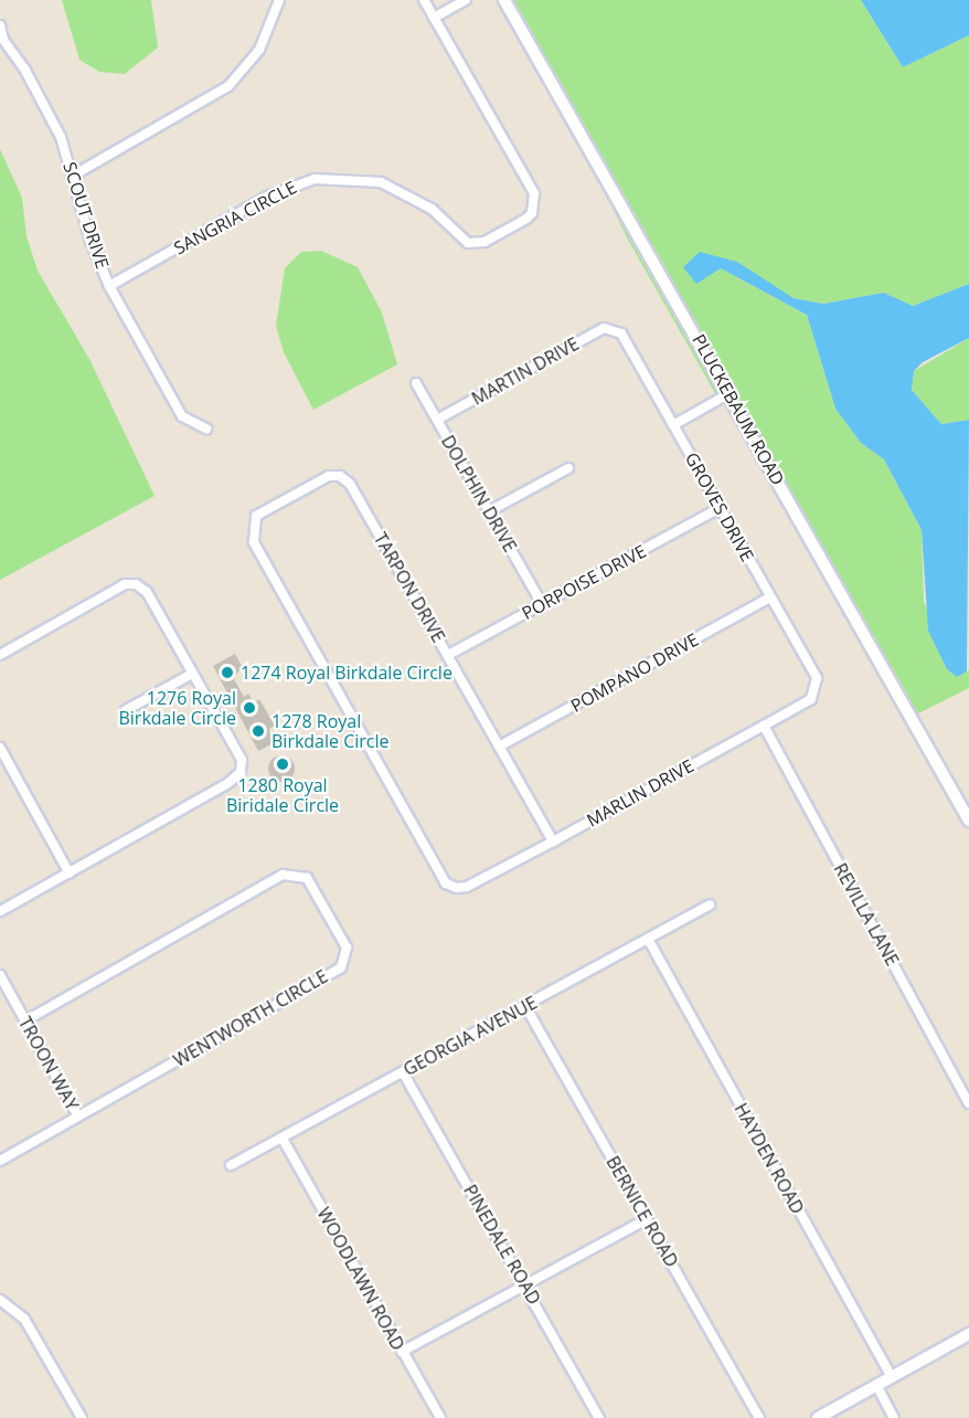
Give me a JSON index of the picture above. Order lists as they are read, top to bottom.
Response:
{
  "streets": {
    "street": [
      "SCOUT DRIVE",
      "SANGRIA CIRCLE",
      "MARTIN DRIVE",
      "PLUCKEBAUM ROAD",
      "DOLPHIN DRIVE",
      "GROVES DRIVE",
      "PORPOISE DRIVE",
      "TARPON DRIVE",
      "POMPANO DRIVE",
      "MARLIN DRIVE",
      "REVILLA LANE",
      "WENTWORTH CIRCLE",
      "GEORGIA AVENUE",
      "TROON WAY",
      "HAYDEN ROAD",
      "BERNICE ROAD",
      "PINEDALE ROAD",
      "WOODLAWN ROAD"
    ]
  },
  "crossings": [
    ["SCOUT DRIVE", "SANGRIA CIRCLE"],
    ["MARTIN DRIVE", "DOLPHIN DRIVE"],
    ["MARTIN DRIVE", "GROVES DRIVE"],
    ["DOLPHIN DRIVE", "PORPOISE DRIVE"],
    ["GROVES DRIVE", "PORPOISE DRIVE"],
    ["GROVES DRIVE", "POMPANO DRIVE"],
    ["GROVES DRIVE", "MARLIN DRIVE"],
    ["PORPOISE DRIVE", "TARPON DRIVE"],
    ["TARPON DRIVE", "POMPANO DRIVE"],
    ["TARPON DRIVE", "MARLIN DRIVE"],
    ["MARLIN DRIVE", "REVILLA LANE"],
    ["WENTWORTH CIRCLE", "TROON WAY"],
    ["GEORGIA AVENUE", "HAYDEN ROAD"],
    ["GEORGIA AVENUE", "BERNICE ROAD"],
    ["GEORGIA AVENUE", "PINEDALE ROAD"],
    ["GEORGIA AVENUE", "WOODLAWN ROAD"]
  ],
  "places": [
    "1274 Royal Birkdale Circle",
    "1276 Royal Birkdale Circle",
    "1278 Royal Birkdale Circle",
    "1280 Royal Biridale Circle"
  ]
}
